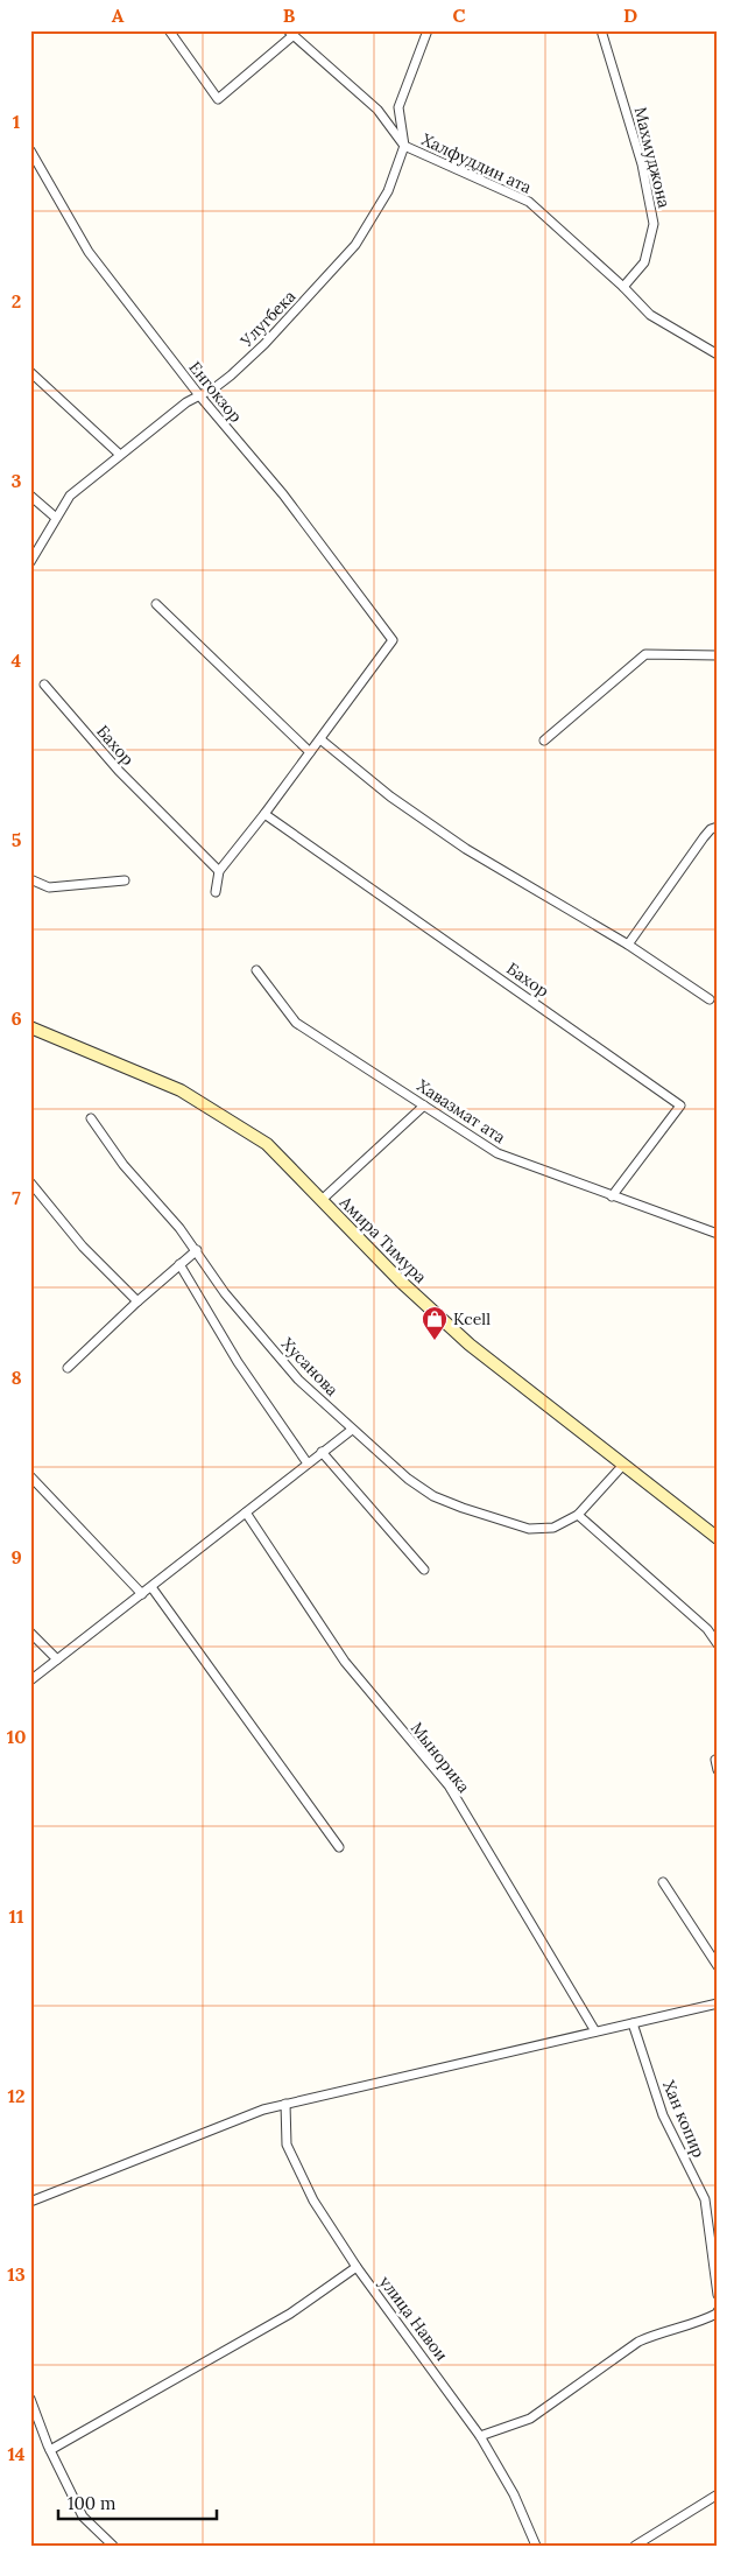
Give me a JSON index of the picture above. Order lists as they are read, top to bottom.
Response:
{
  "streets": {
    "street": [
      "Махмуджона",
      "Халфуддин ата",
      "Улугбека",
      "Енгокзор",
      "Бахор",
      "Хавазмат ата",
      "Амира Тимура",
      "Хусанова",
      "Мынорика",
      "Хан копир",
      "улица Навои"
    ]
  },
  "crossings": [
    ["Махмуджона", "Халфуддин ата"],
    ["Халфуддин ата", "Улугбека"],
    ["Улугбека", "Енгокзор"],
    ["Бахор", "Хавазмат ата"],
    ["Амира Тимура", "Хусанова"]
  ],
  "places": {
    "shop": ["Kcell"]
  },
  "scale_bar": "100 m",
  "grid": {
    "columns": [
      "A",
      "B",
      "C",
      "D"
    ],
    "rows": [
      "1",
      "2",
      "3",
      "4",
      "5",
      "6",
      "7",
      "8",
      "9",
      "10",
      "11",
      "12",
      "13",
      "14"
    ]
  }
}
